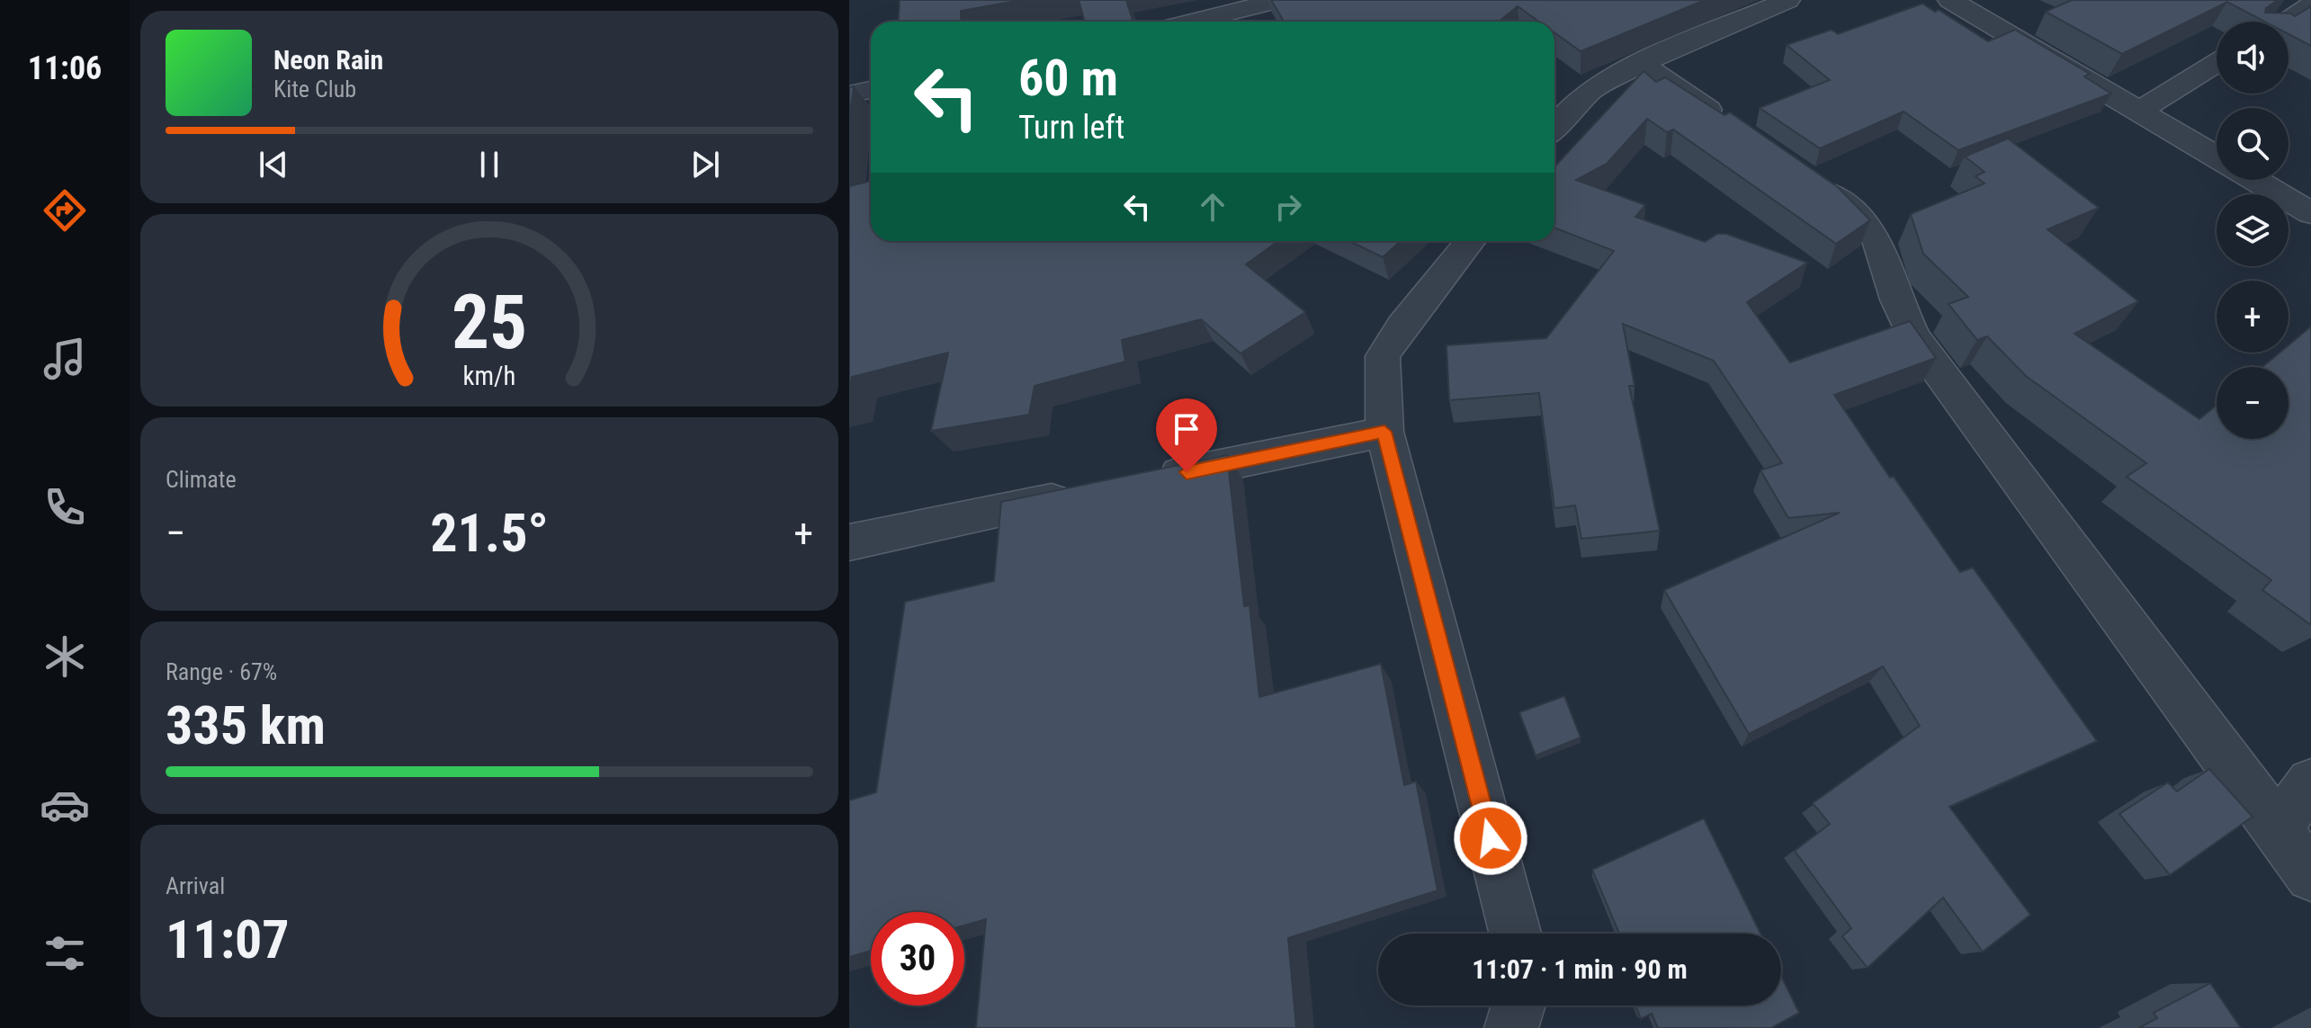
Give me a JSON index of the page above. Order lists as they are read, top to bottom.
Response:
{
  "page": {
    "tabs": "11:06",
    "map_buttons": ["+", "−"],
    "turn": ["60 m", "Turn left"],
    "song": ["Neon Rain", "Kite Club"],
    "tile": [
      "Climate",
      ["Range · 67%", "335 km"],
      ["Arrival", "11:07"]
    ],
    "heat": ["−", "21.5°", "+"],
    "limit": "30",
    "trip": "11:07 · 1 min · 90 m",
    "gauge": ["25", "km/h"]
  }
}
